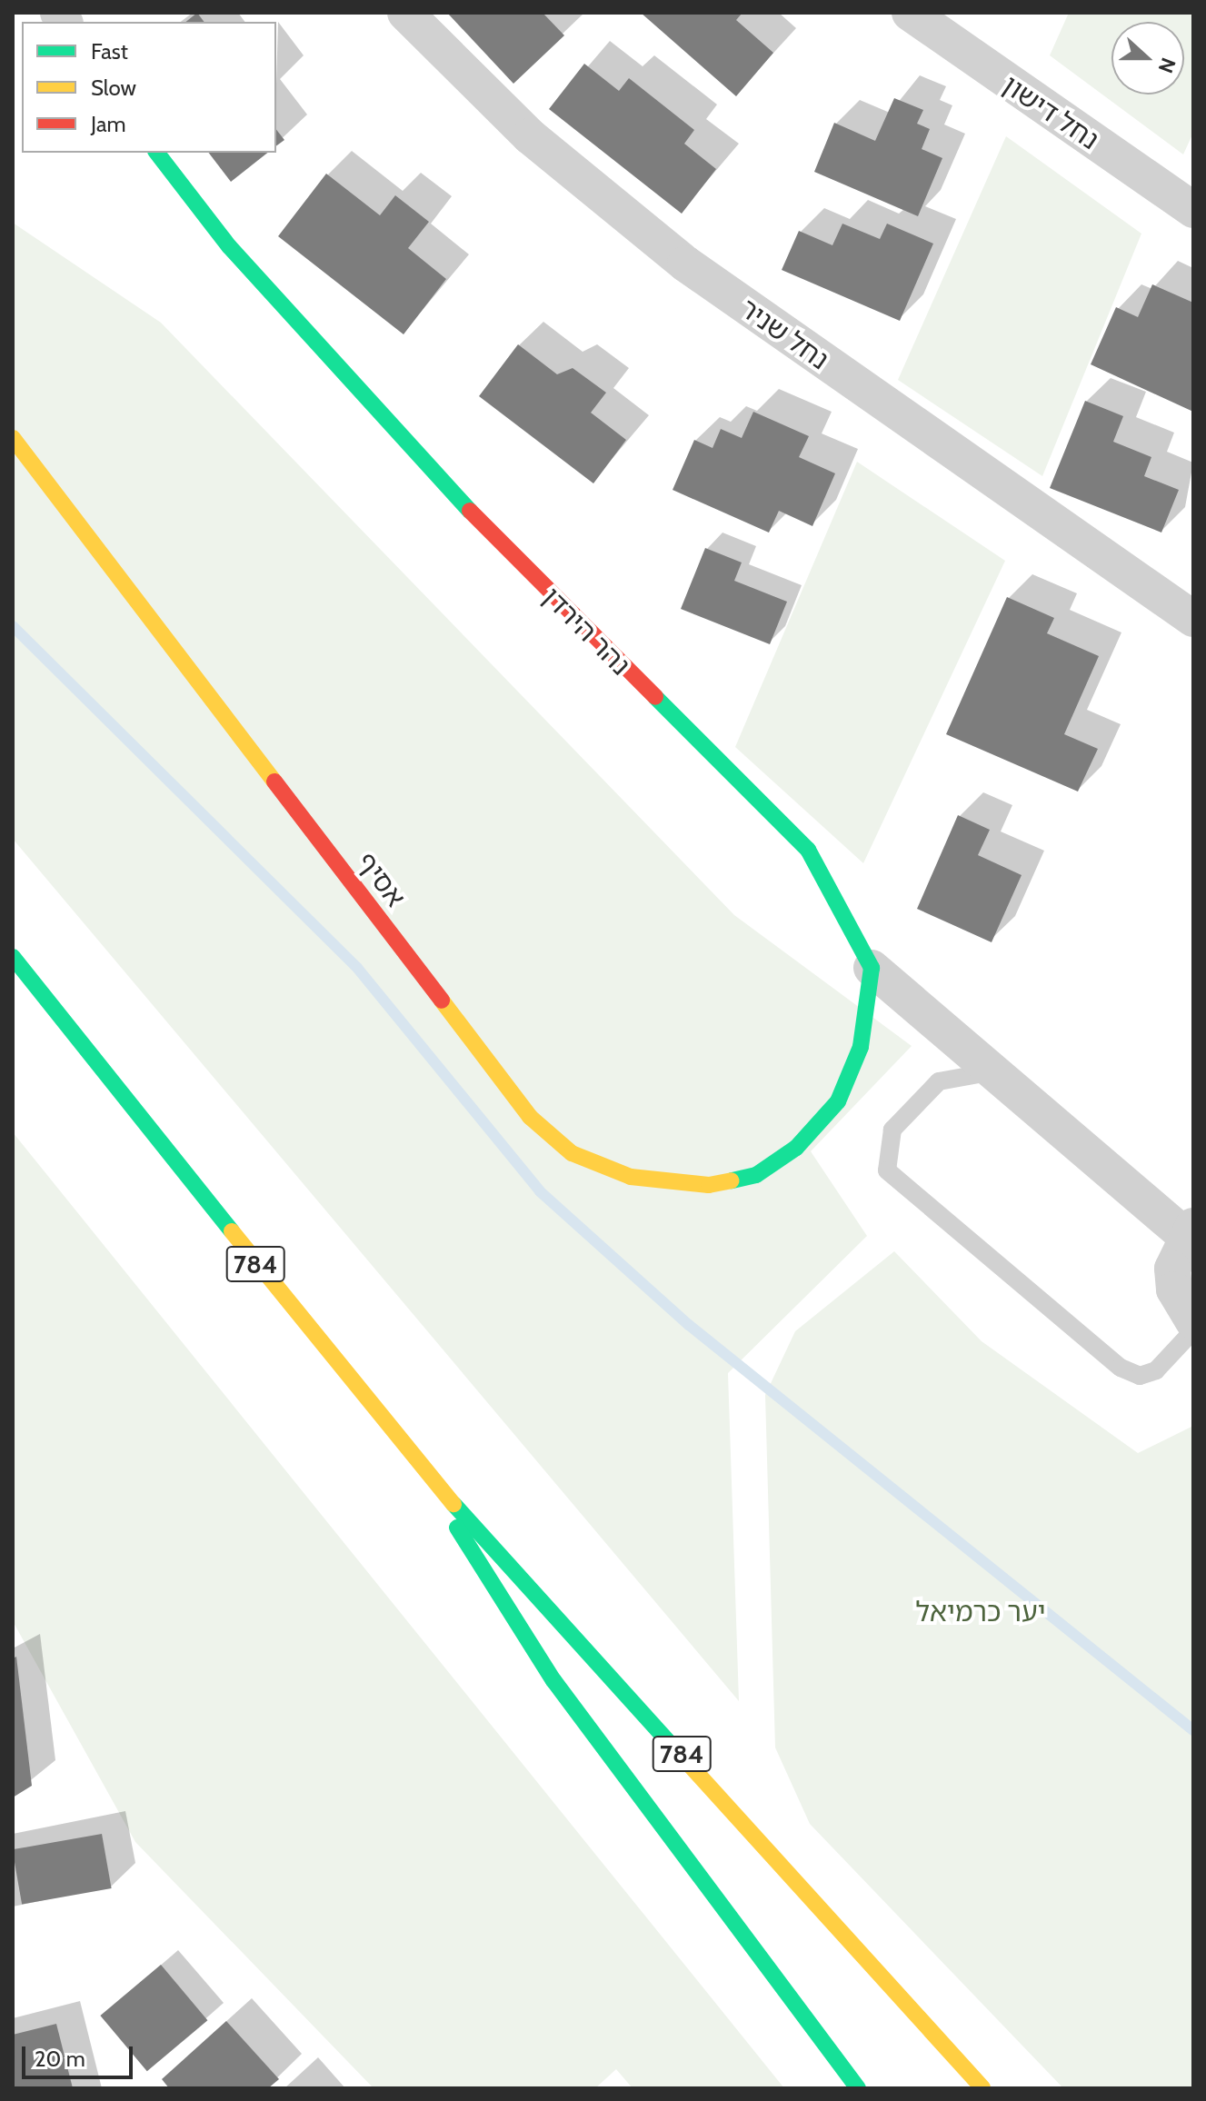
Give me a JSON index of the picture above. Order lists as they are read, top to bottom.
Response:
{
  "streets": {
    "street": [
      "נחל דישון",
      "נחל שניר",
      "נהר הירדן",
      "אסיף",
      "784"
    ]
  },
  "crossings": [
    ["נהר הירדן", "אסיף"]
  ],
  "parks": ["יער כרמיאל"],
  "legend": ["Fast", "Slow", "Jam"],
  "scale_bar": "20 m",
  "north": "right"
}
